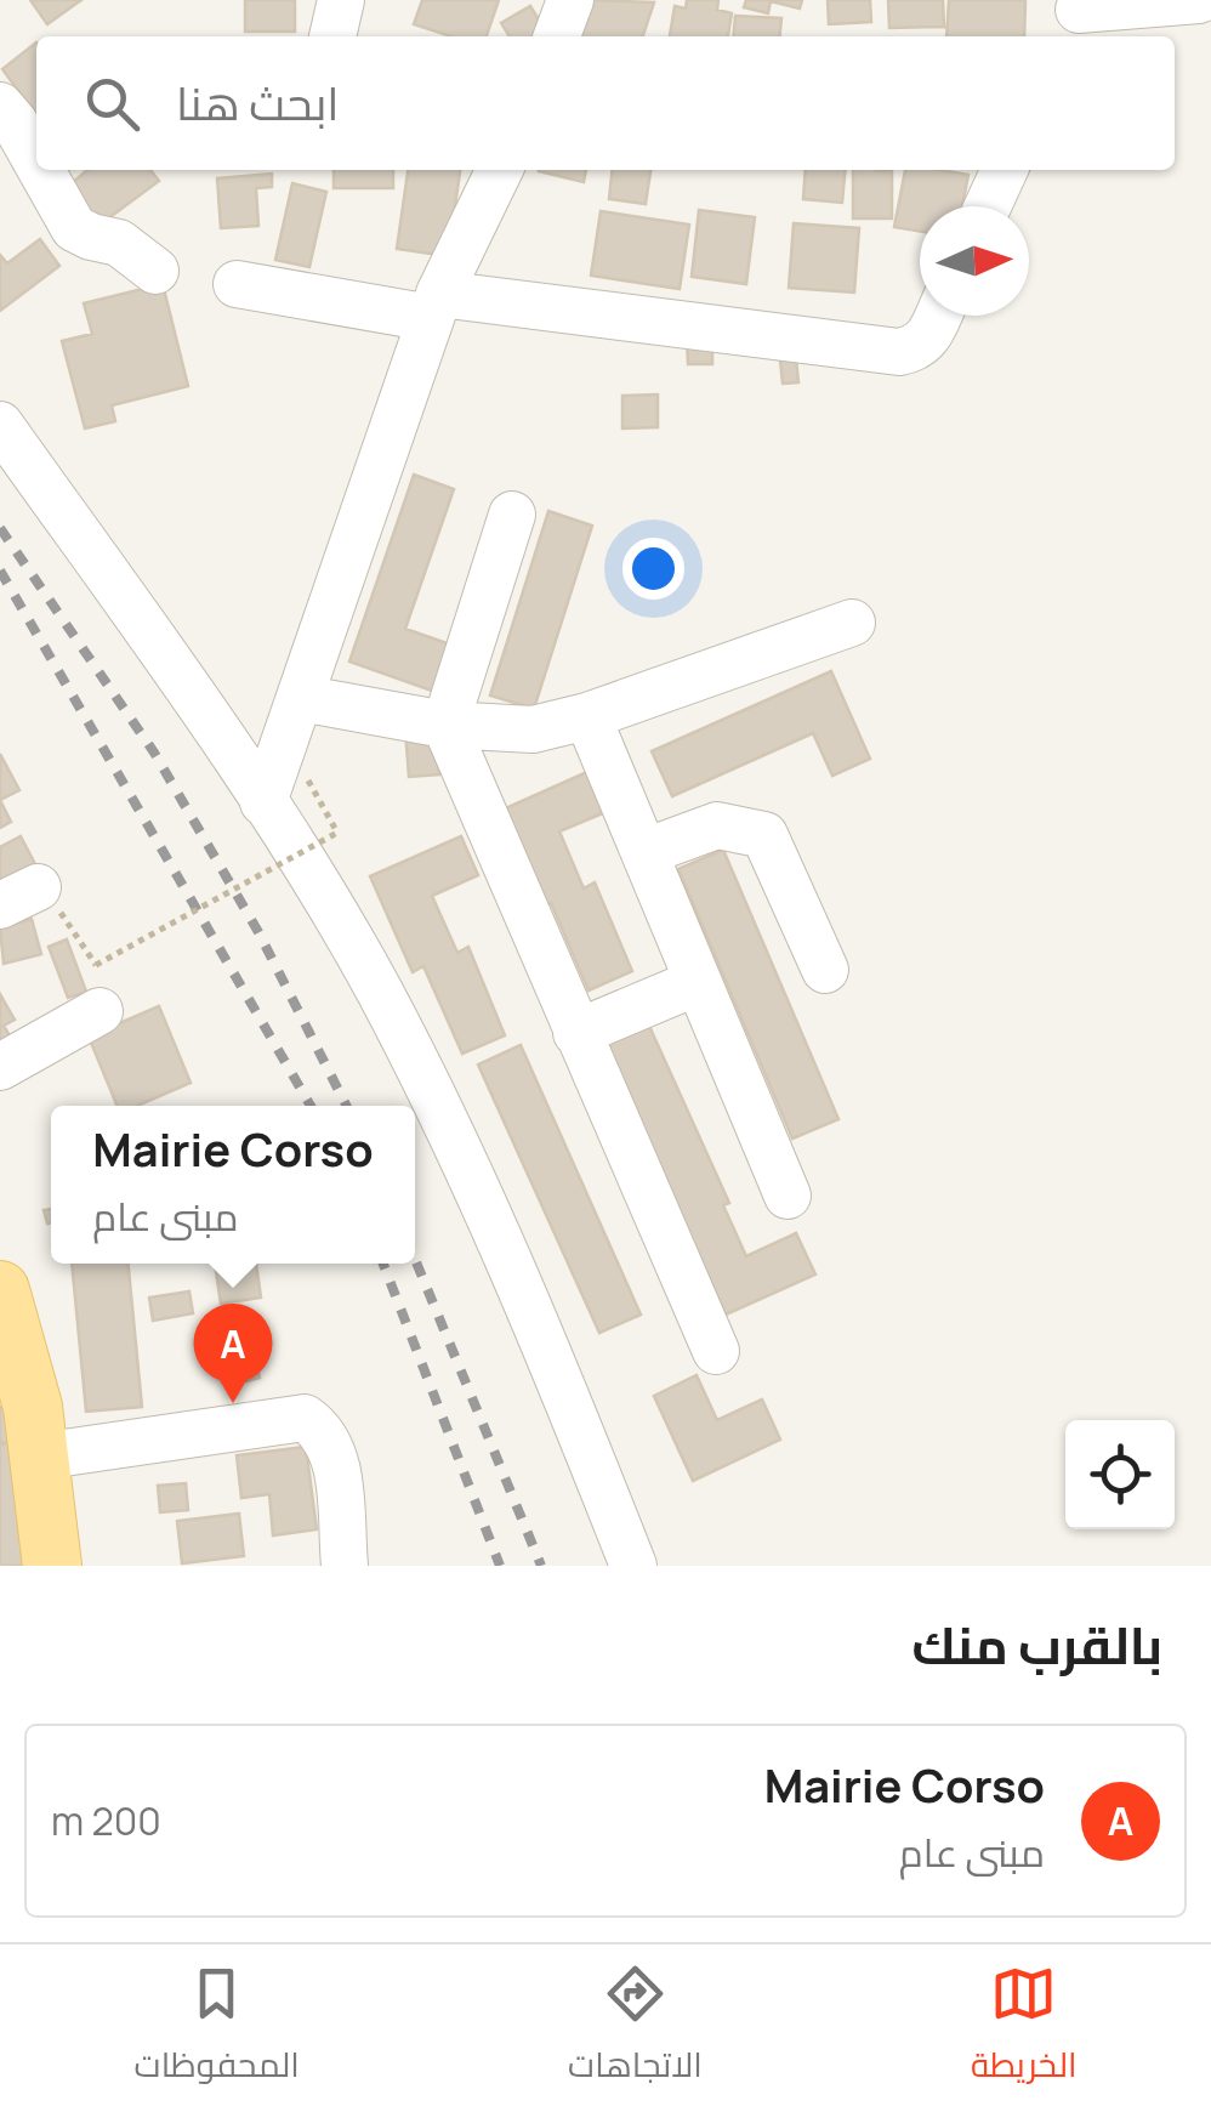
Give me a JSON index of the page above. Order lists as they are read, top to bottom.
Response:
{
  "north": "right",
  "page": {
    "search": "ابحث هنا",
    "popup": ["Mairie Corso", "مبنى عام"],
    "pins": "A",
    "heading": "بالقرب منك",
    "list": [
      {
        "mark": "A",
        "name": "Mairie Corso",
        "note": "مبنى عام",
        "value": "200 m"
      }
    ],
    "nav": ["الخريطة", "الاتجاهات", "المحفوظات"]
  }
}
